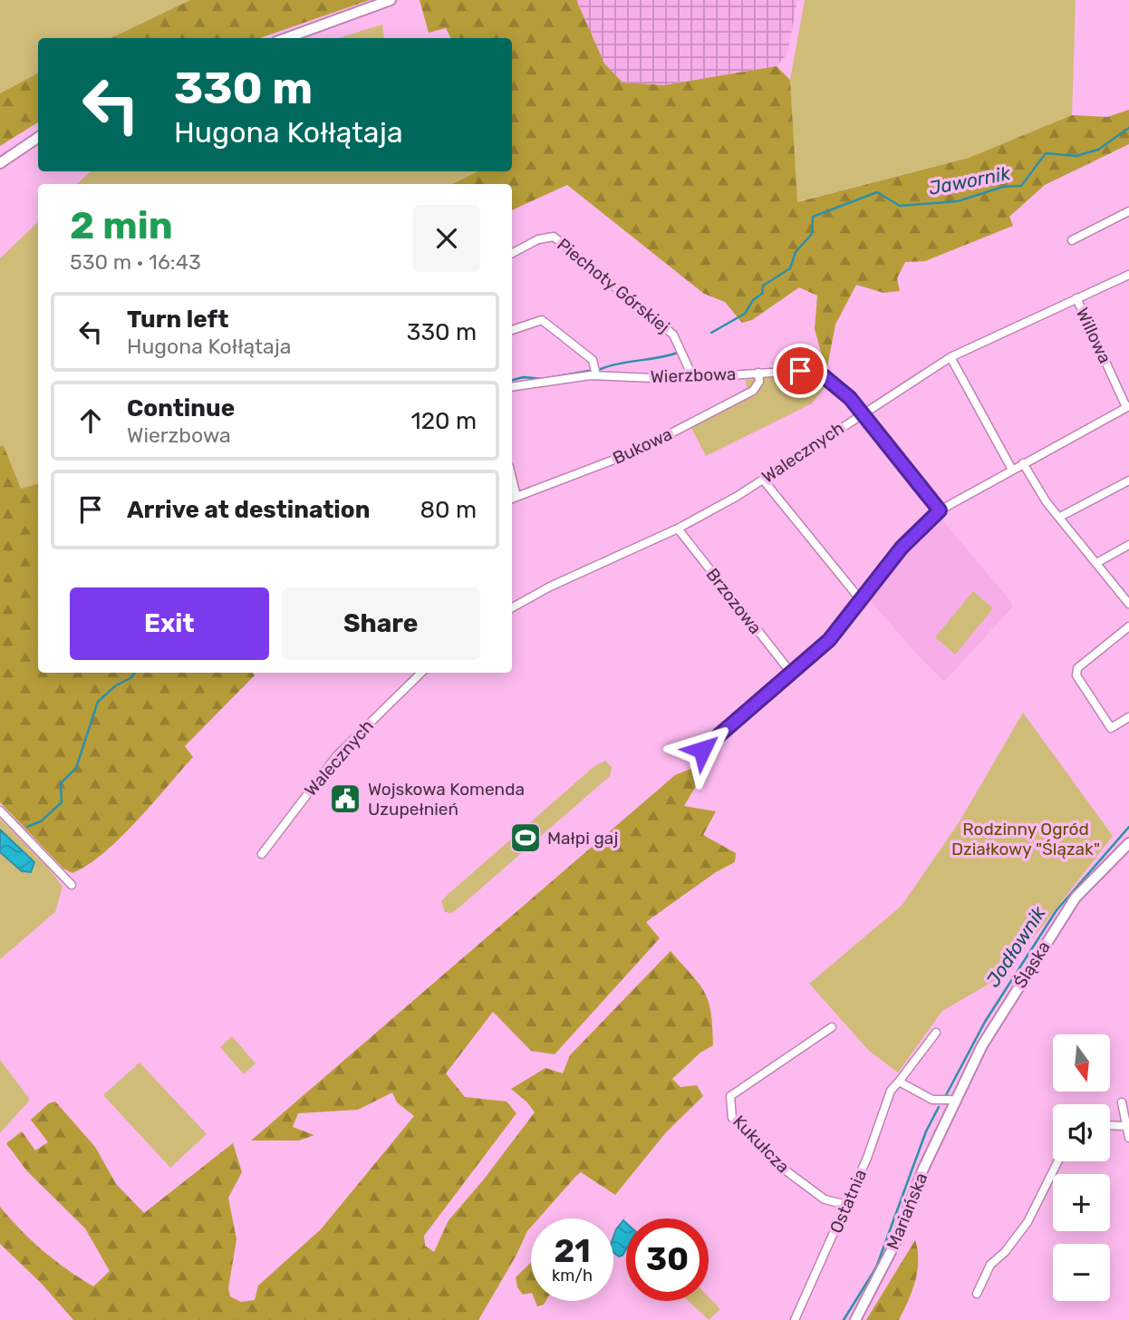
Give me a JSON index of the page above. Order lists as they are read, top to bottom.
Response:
{
  "streets": {
    "street": [
      "Piechoty Górskiej",
      "Willowa",
      "Wierzbowa",
      "Bukowa",
      "Walecznych",
      "Brzozowa",
      "Śląska",
      "Kukułcza",
      "Ostatnia",
      "Mariańska"
    ]
  },
  "crossings": [
    ["Piechoty Górskiej", "Wierzbowa"],
    ["Willowa", "Walecznych"],
    ["Wierzbowa", "Bukowa"],
    ["Wierzbowa", "Walecznych"],
    ["Walecznych", "Brzozowa"],
    ["Śląska", "Mariańska"],
    ["Kukułcza", "Ostatnia"]
  ],
  "water": ["Jawornik", "Jodłownik"],
  "parks": ["Rodzinny Ogród Działkowy \"Ślązak\""],
  "places": {
    "public building": ["Wojskowa Komenda Uzupełnień"],
    "sports": ["Małpi gaj"]
  },
  "north": "bottom",
  "page": {
    "turn": ["330 m", "Hugona Kołłątaja"],
    "heading": ["2 min", "530 m · 16:43"],
    "list": [
      {
        "name": "Turn left",
        "note": "Hugona Kołłątaja",
        "value": "330 m"
      },
      {
        "name": "Continue",
        "note": "Wierzbowa",
        "value": "120 m"
      },
      {
        "name": "Arrive at destination",
        "value": "80 m"
      }
    ],
    "buttons": ["Exit", "Share"],
    "map_buttons": ["+", "−"],
    "speed": "21 km/h",
    "limit": "30"
  }
}
